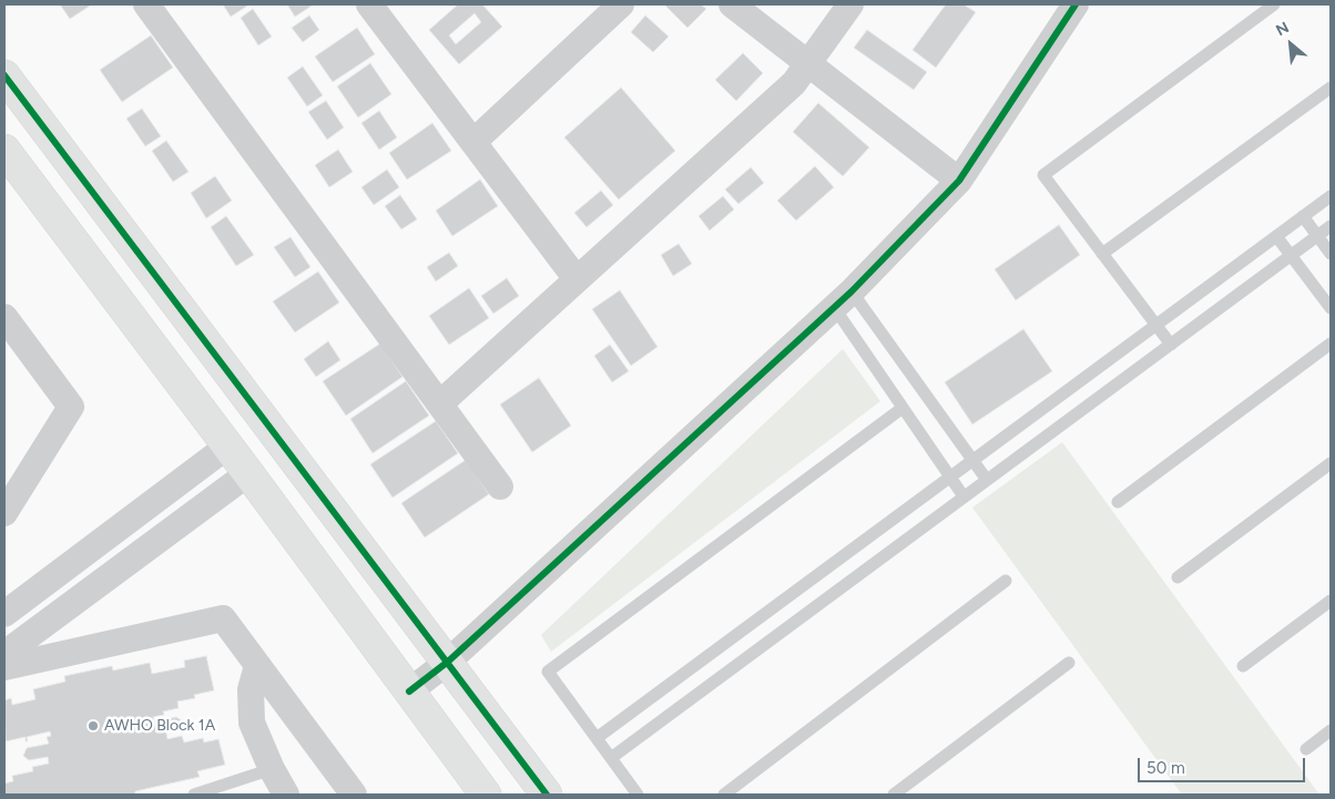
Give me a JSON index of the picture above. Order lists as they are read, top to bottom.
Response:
{
  "places": ["AWHO Block 1A"],
  "scale_bar": "50 m",
  "north": "top left"
}
